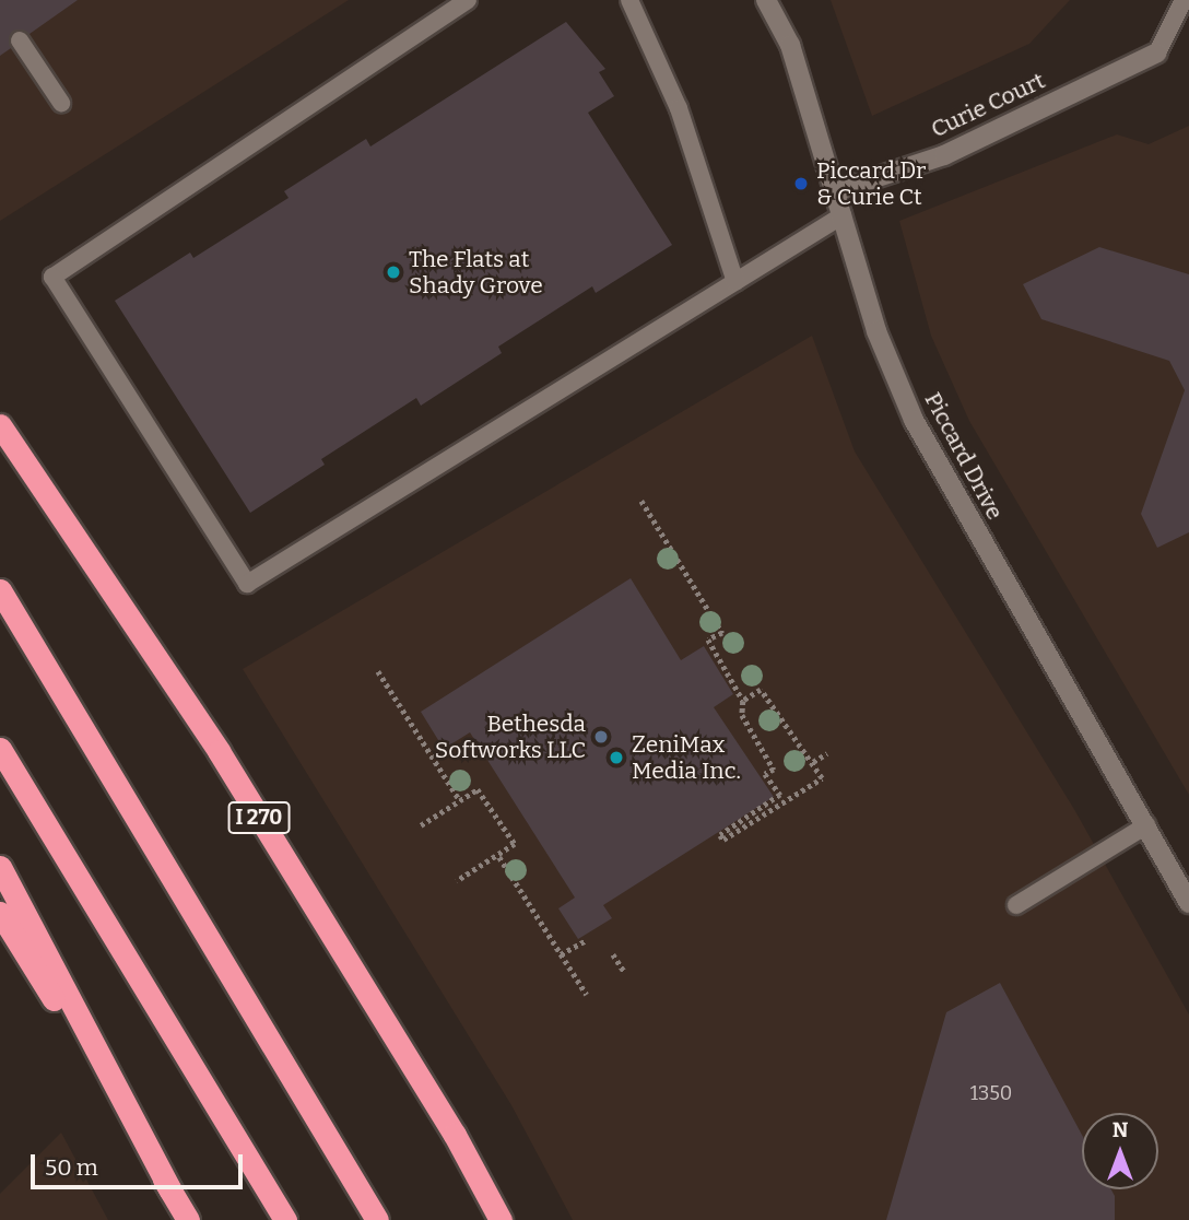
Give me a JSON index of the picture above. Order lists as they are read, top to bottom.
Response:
{
  "streets": {
    "highway": ["I 270"],
    "street": ["Curie Court", "Piccard Drive"]
  },
  "crossings": [
    ["Curie Court", "Piccard Drive"]
  ],
  "places": [
    "Piccard Dr & Curie Ct",
    "The Flats at Shady Grove",
    "Bethesda Softworks LLC",
    "ZeniMax Media Inc."
  ],
  "house_numbers": ["1350"],
  "scale_bar": "50 m",
  "north": "top"
}
